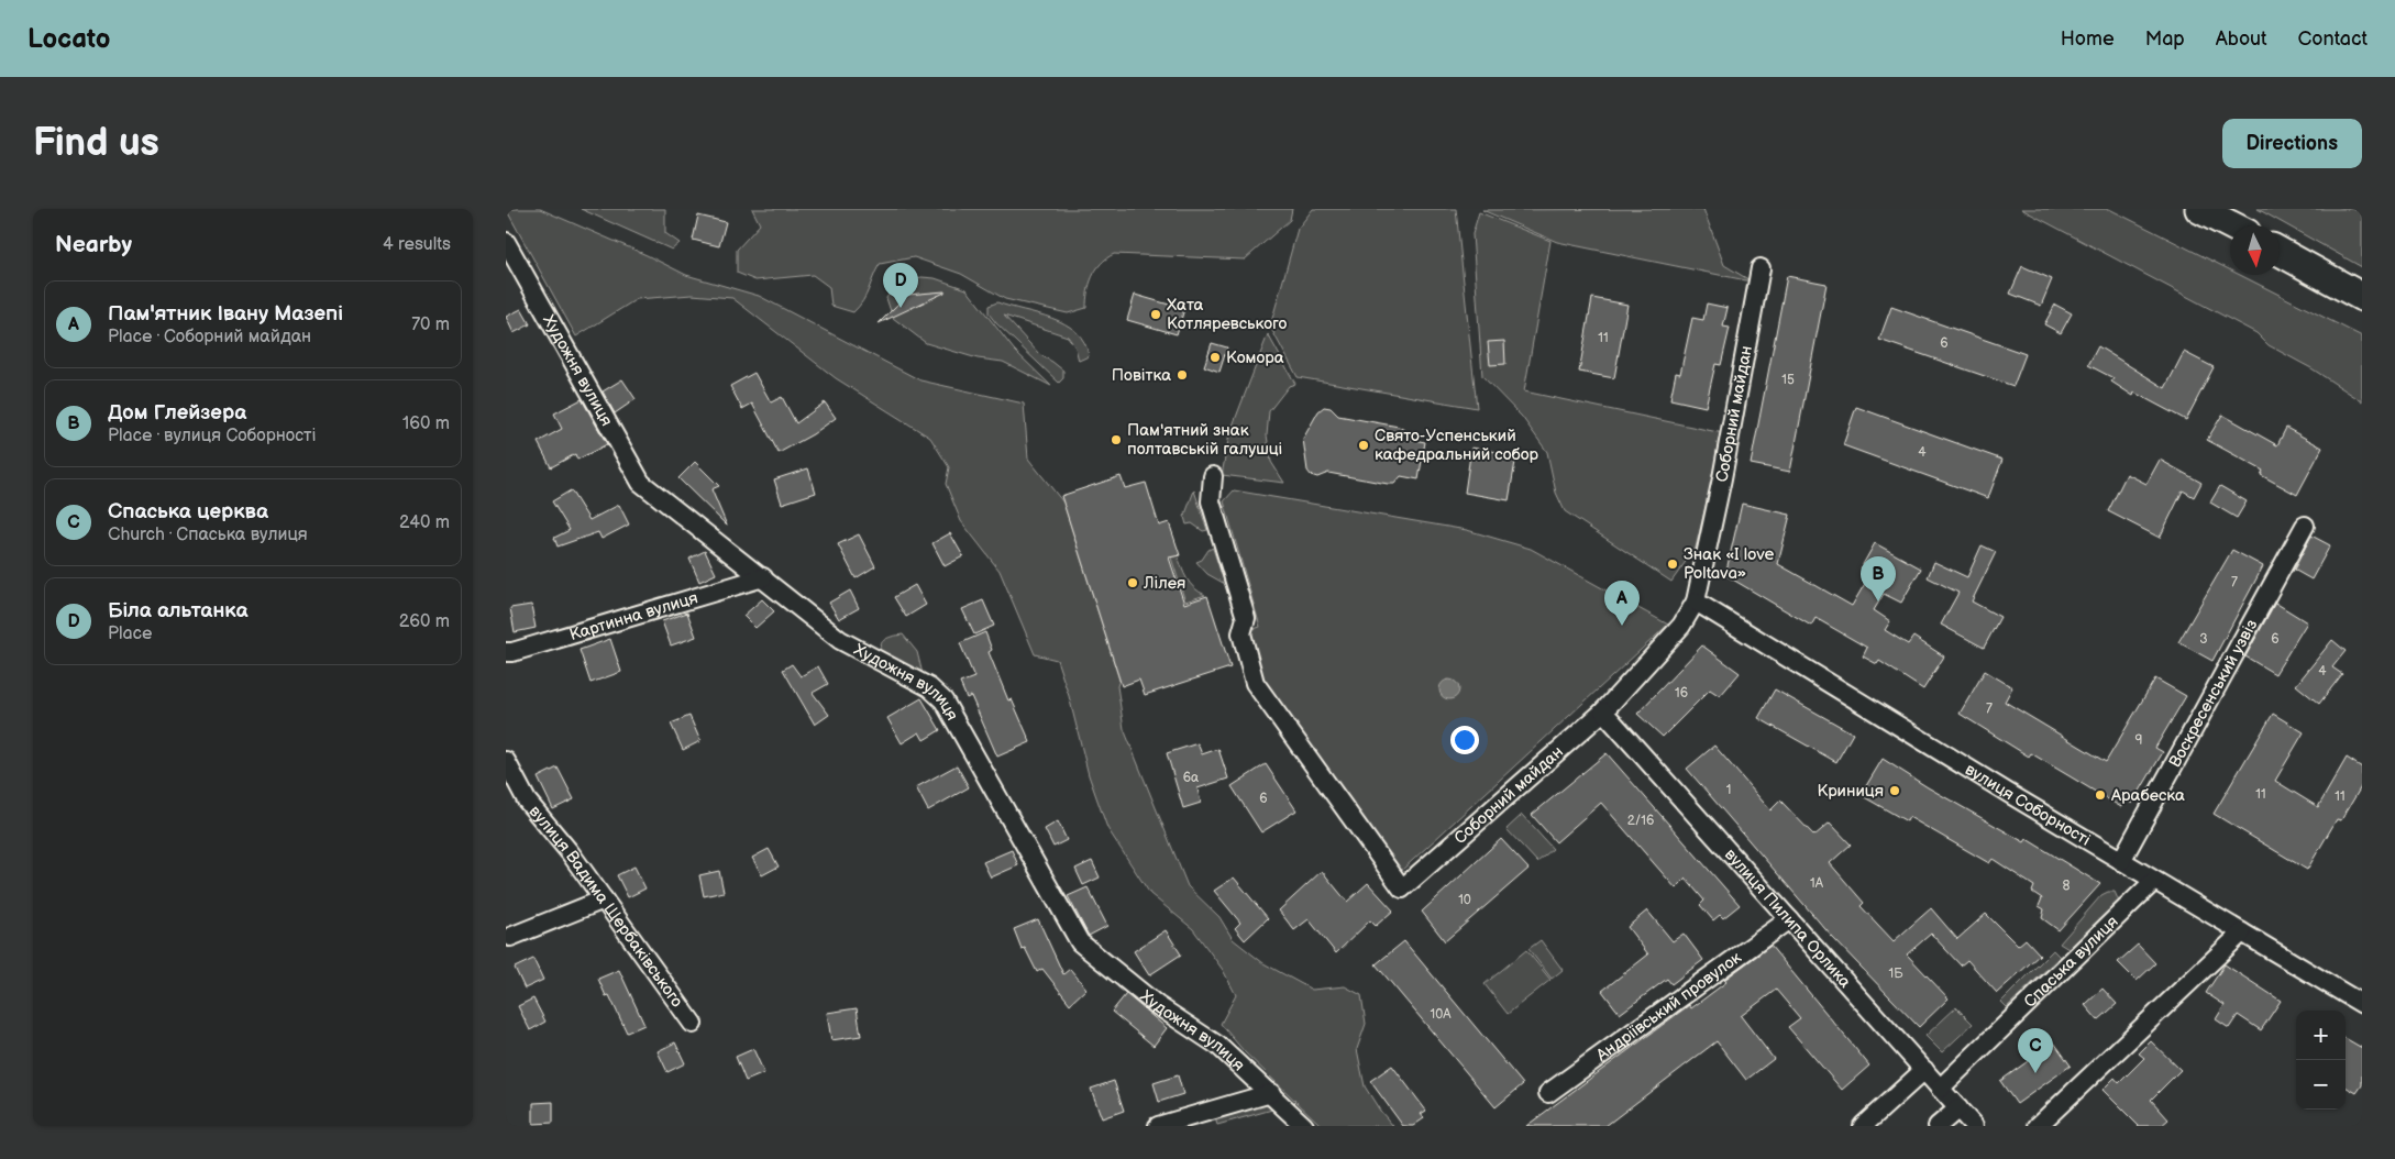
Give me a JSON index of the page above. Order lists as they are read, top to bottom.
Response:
{
  "streets": {
    "street": [
      "Художня вулиця",
      "Соборний майдан",
      "Картинна вулиця",
      "Воскресенський узвіз",
      "вулиця Соборності",
      "вулиця Вадима Щербаківського",
      "вулиця Пилипа Орлика",
      "Спаська вулиця",
      "Андріївський провулок"
    ]
  },
  "crossings": [
    ["Художня вулиця", "Картинна вулиця"],
    ["Соборний майдан", "вулиця Соборності"],
    ["Соборний майдан", "вулиця Пилипа Орлика"],
    ["Воскресенський узвіз", "вулиця Соборності"],
    ["вулиця Соборності", "Спаська вулиця"],
    ["вулиця Пилипа Орлика", "Спаська вулиця"],
    ["вулиця Пилипа Орлика", "Андріївський провулок"]
  ],
  "places": [
    "Хата Котляревського",
    "Комора",
    "Повітка",
    "Пам'ятний знак полтавській галушці",
    "Свято-Успенський кафедральний собор",
    "Знак «I love Poltava»",
    "Лілея",
    "Криниця",
    "Арабеска"
  ],
  "house_numbers": [
    "11",
    "6",
    "15",
    "4",
    "7",
    "3",
    "6",
    "4",
    "16",
    "7",
    "9",
    "6а",
    "1",
    "11",
    "11",
    "6",
    "2/16",
    "1А",
    "8",
    "10",
    "1Б",
    "10А"
  ],
  "north": "bottom",
  "page": {
    "header": "Locato",
    "nav": [
      "Home",
      "Map",
      "About",
      "Contact"
    ],
    "buttons": "Directions",
    "title": "Find us",
    "heading": ["Nearby", "4 results"],
    "pins": [
      "D",
      "B",
      "A",
      "C"
    ],
    "list": [
      {
        "mark": "A",
        "name": "Пам'ятник Івану Мазепі",
        "note": "Place · Соборний майдан",
        "value": "70 m"
      },
      {
        "mark": "B",
        "name": "Дом Глейзера",
        "note": "Place · вулиця Соборності",
        "value": "160 m"
      },
      {
        "mark": "C",
        "name": "Спаська церква",
        "note": "Church · Спаська вулиця",
        "value": "240 m"
      },
      {
        "mark": "D",
        "name": "Біла альтанка",
        "note": "Place",
        "value": "260 m"
      }
    ],
    "map_buttons": ["+", "−"]
  }
}
